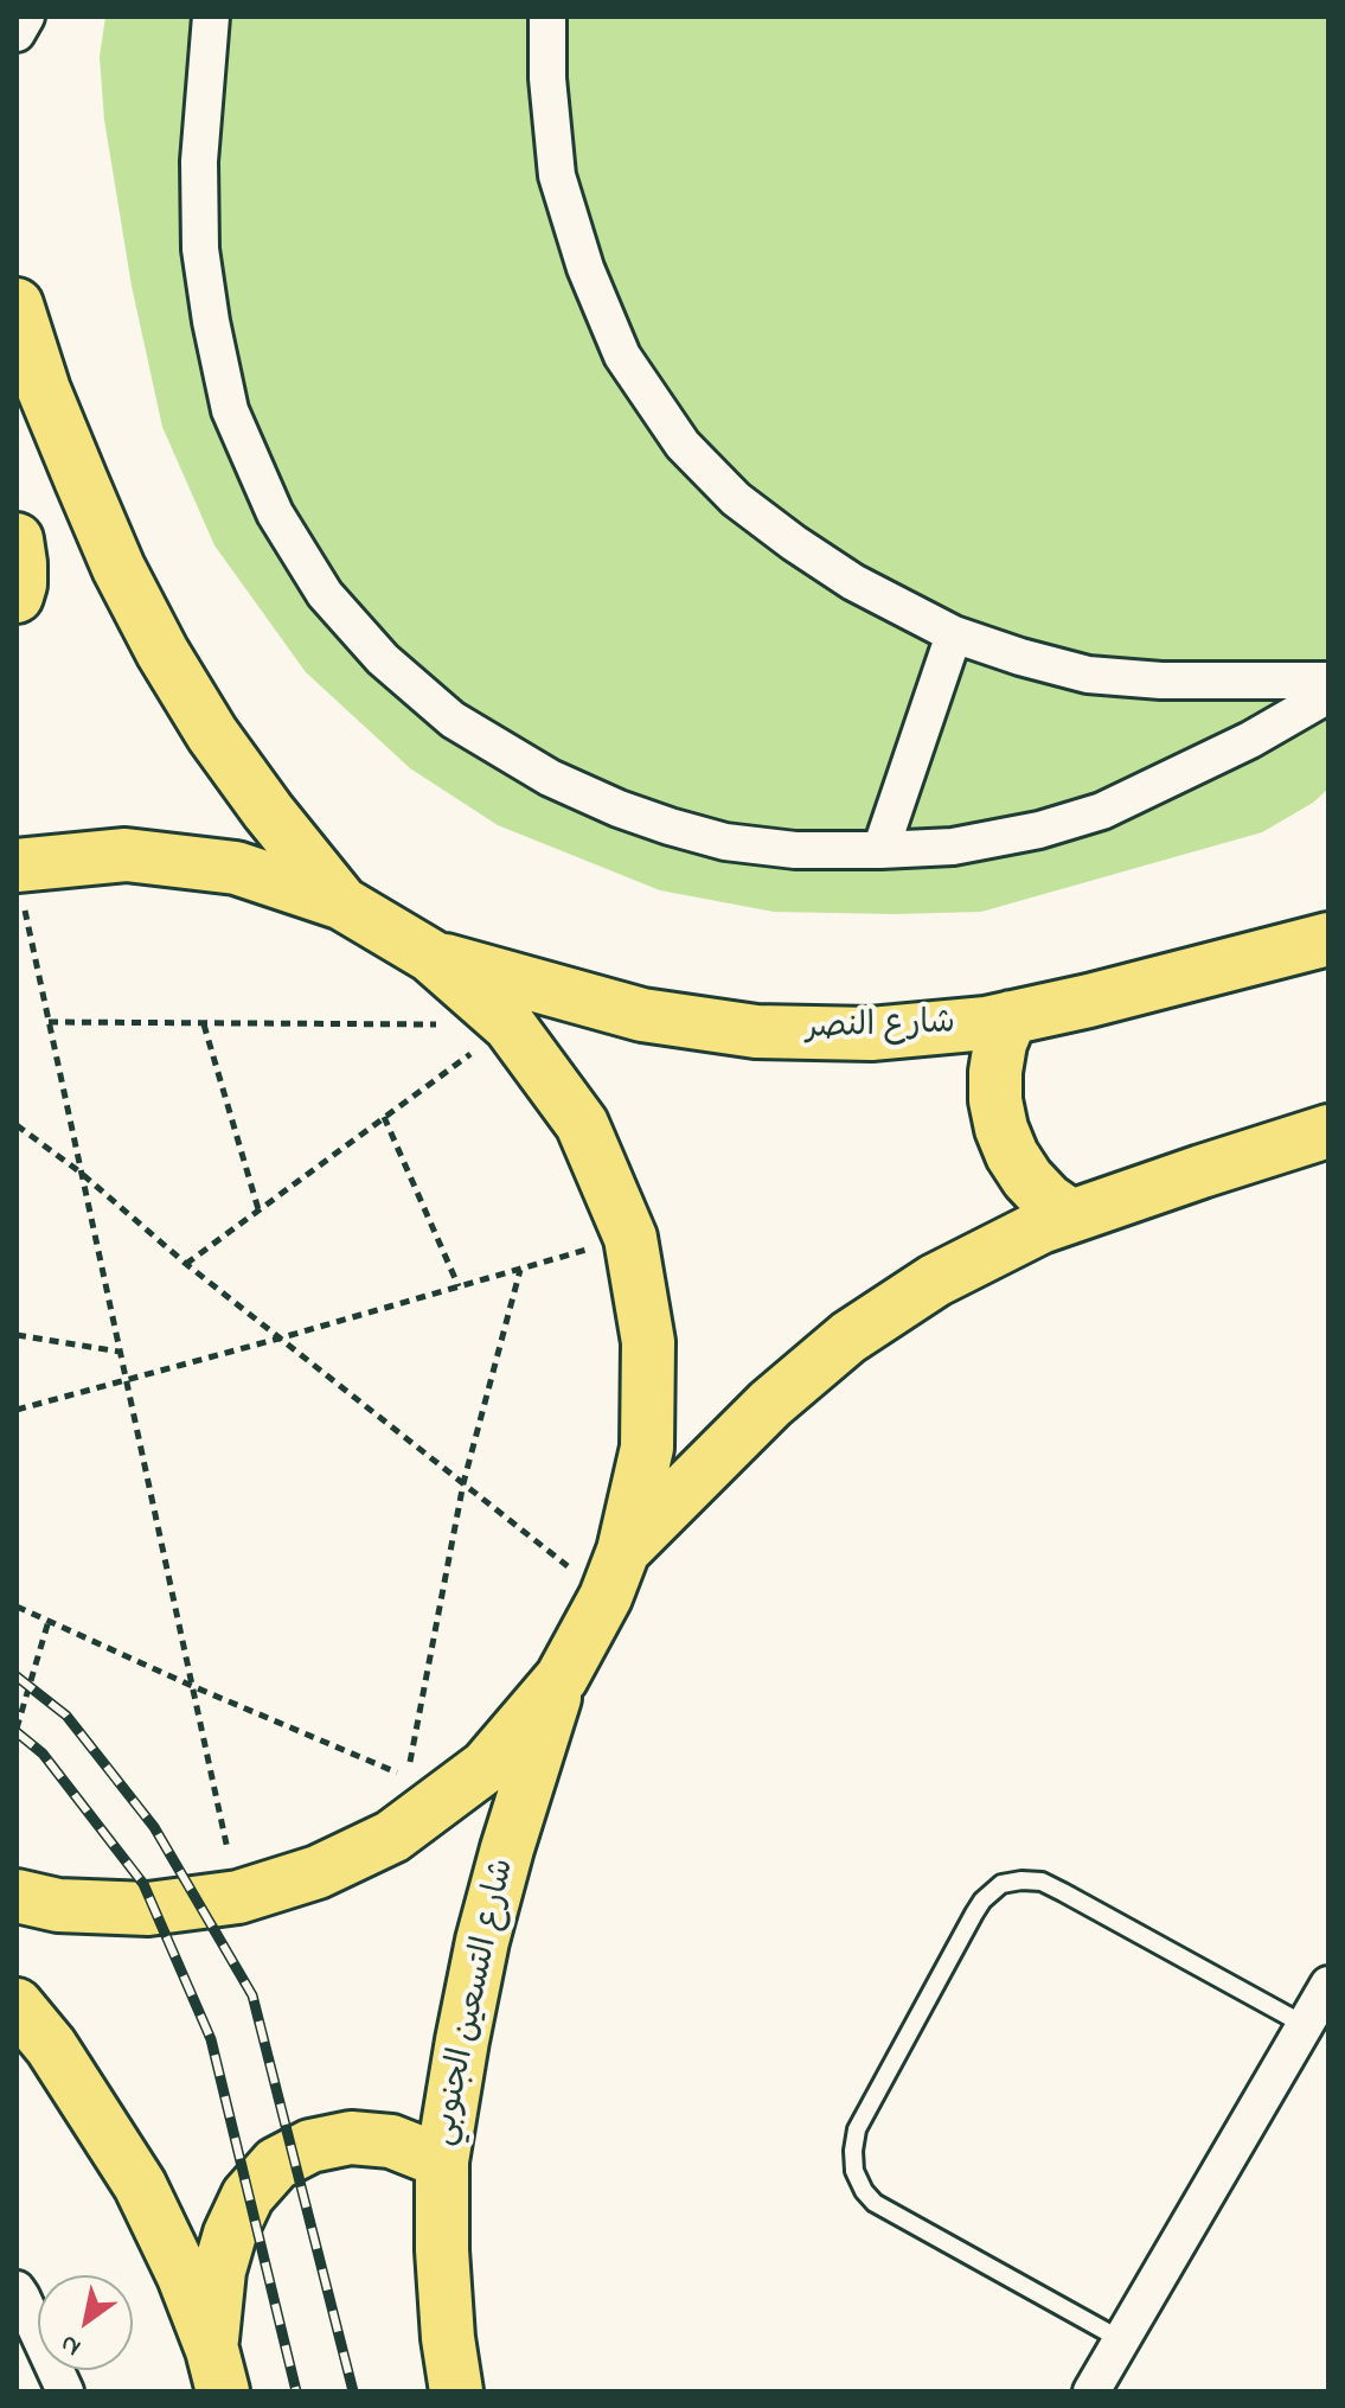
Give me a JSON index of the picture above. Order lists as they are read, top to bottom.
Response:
{
  "streets": {
    "main road": ["شارع النصر", "شارع التسعين الجنوبي"]
  },
  "north": "bottom left"
}
